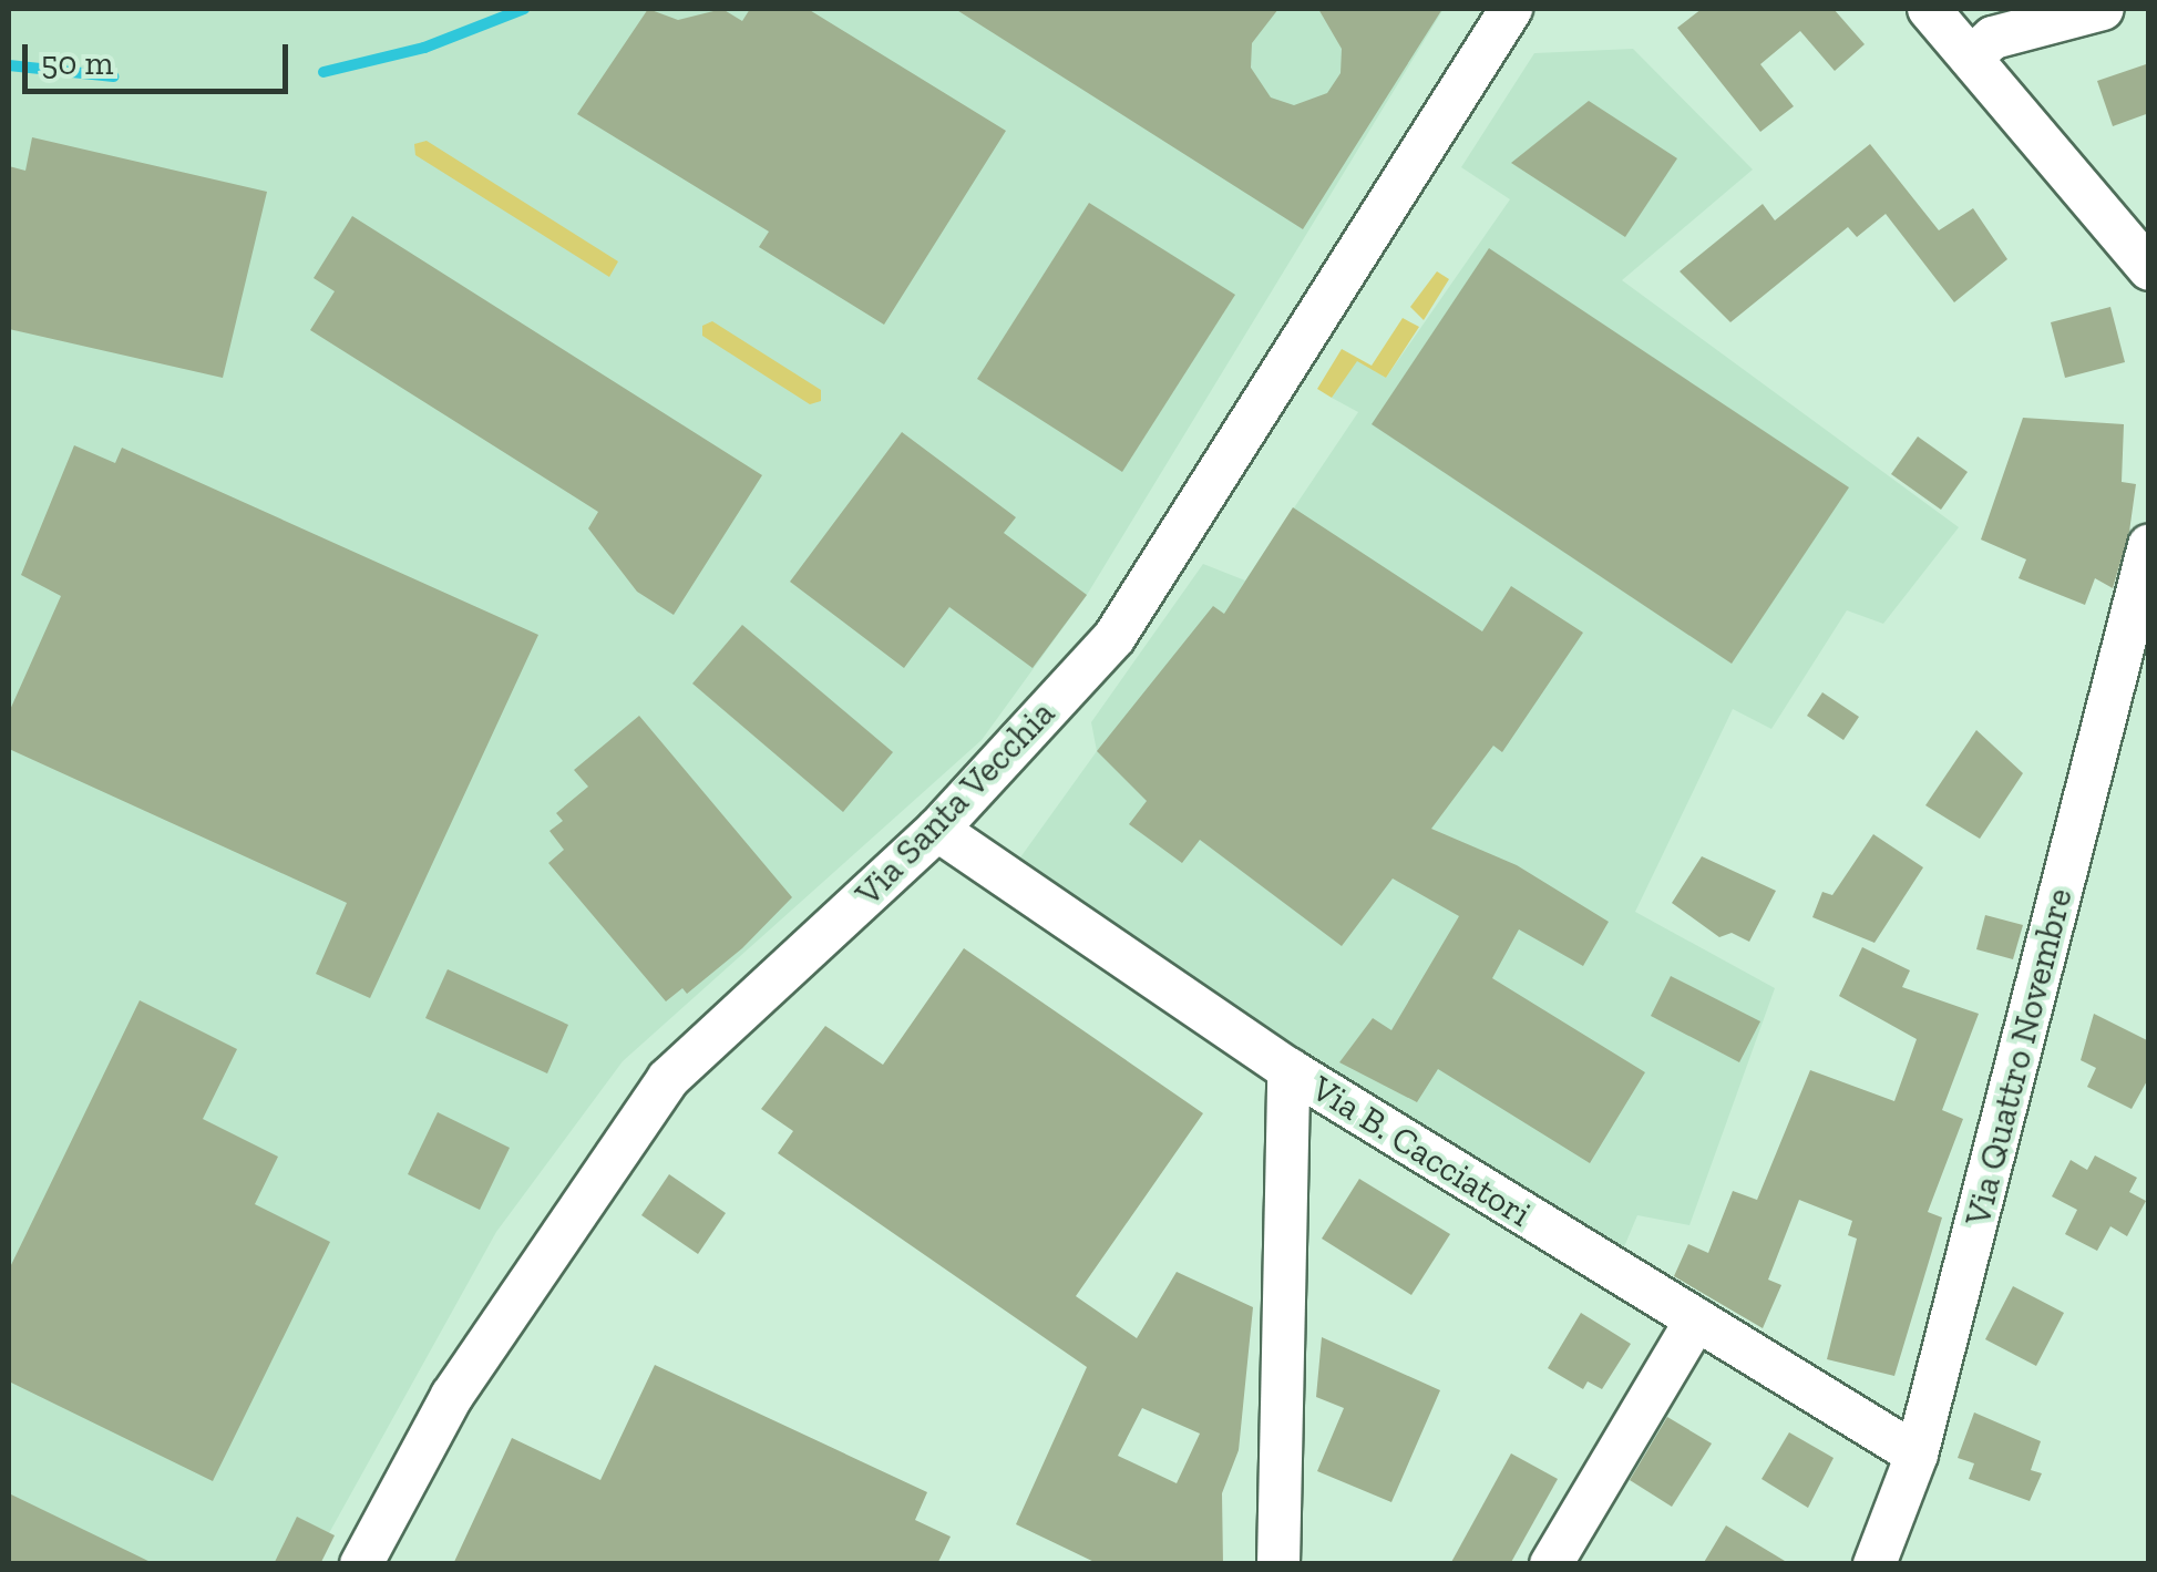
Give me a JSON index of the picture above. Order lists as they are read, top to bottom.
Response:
{
  "streets": {
    "street": ["Via Santa Vecchia", "Via Quattro Novembre", "Via B. Cacciatori"]
  },
  "crossings": [
    ["Via Santa Vecchia", "Via B. Cacciatori"],
    ["Via Quattro Novembre", "Via B. Cacciatori"]
  ],
  "scale_bar": "50 m"
}
